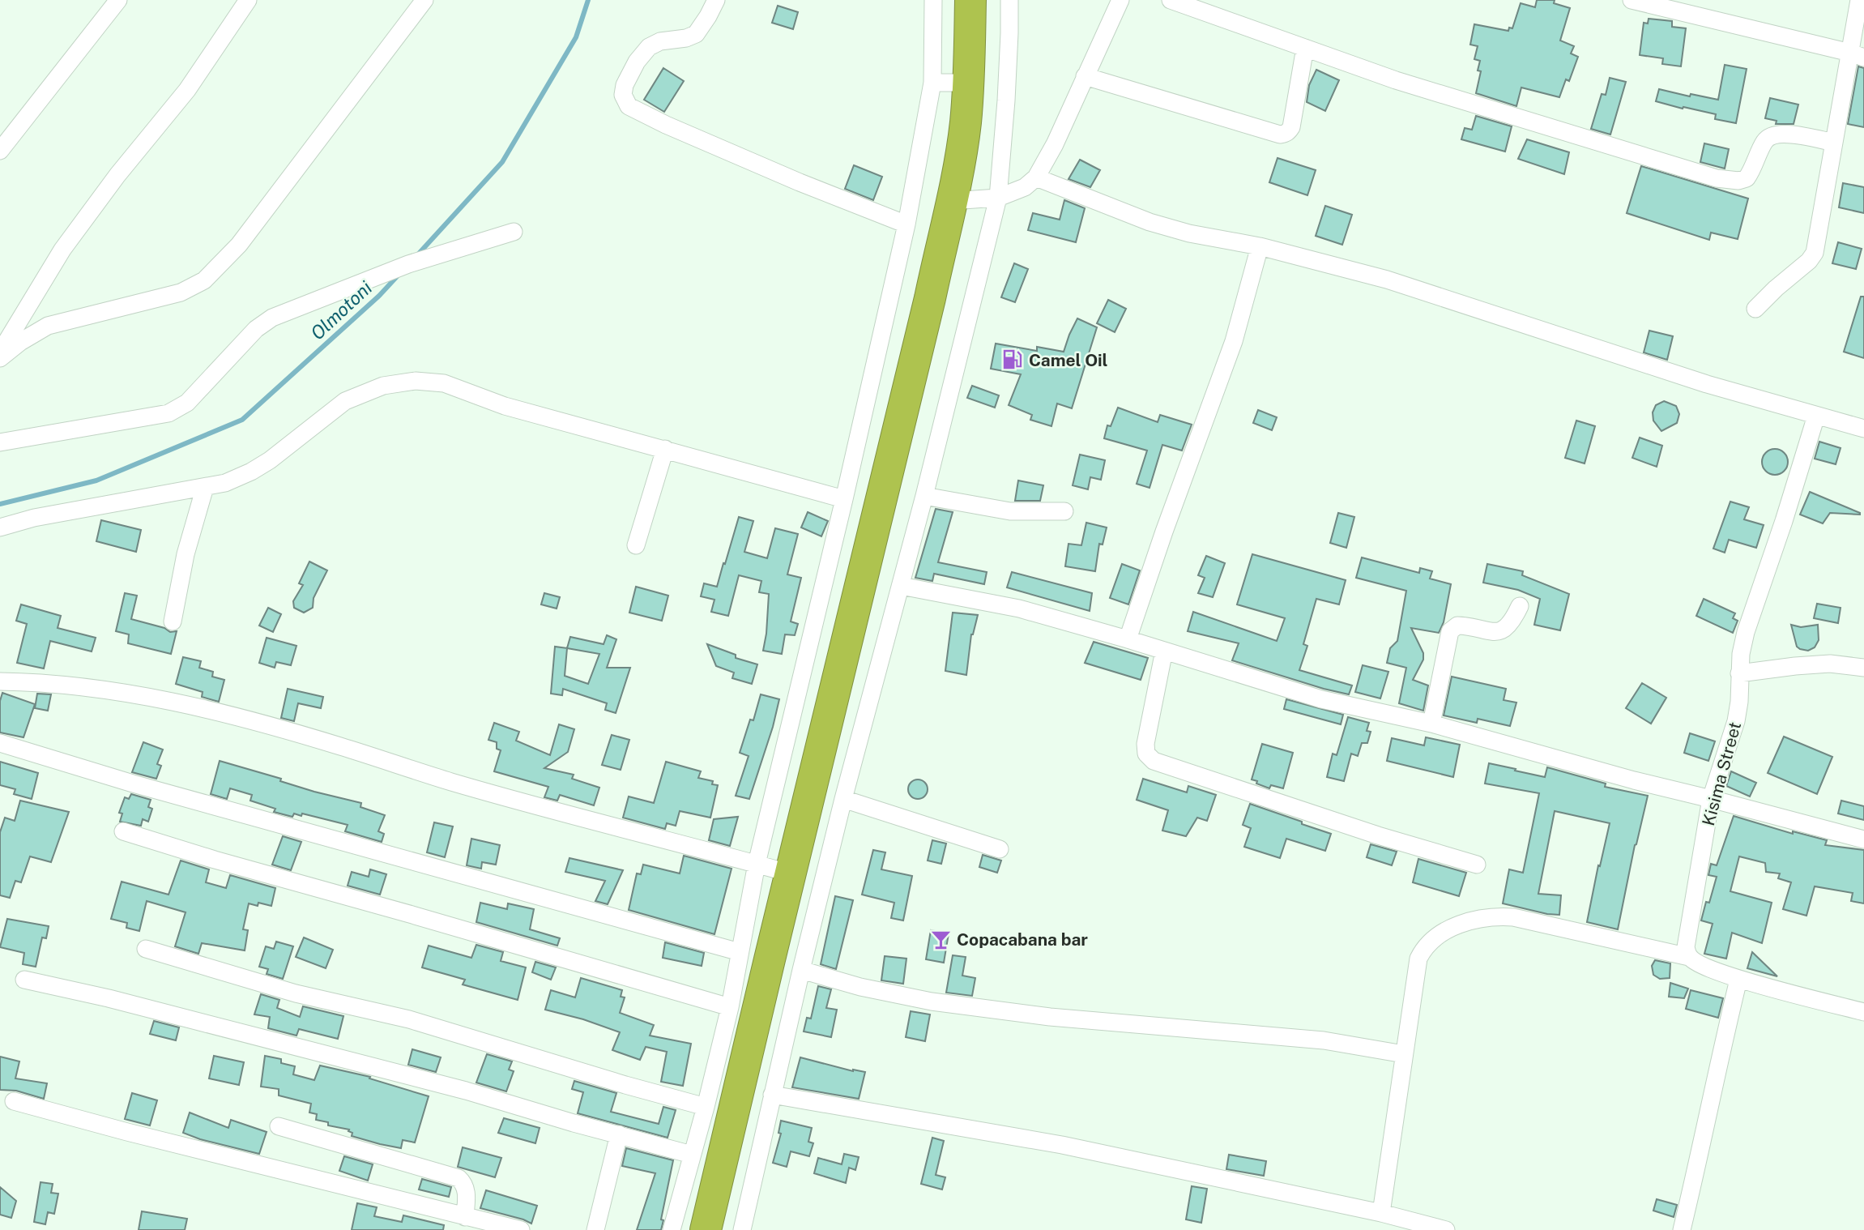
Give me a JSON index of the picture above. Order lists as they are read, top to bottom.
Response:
{
  "streets": {
    "street": ["Kisima Street"]
  },
  "water": ["Olmotoni"],
  "places": {
    "fuel station": ["Camel Oil"],
    "bar": ["Copacabana bar"]
  }
}
